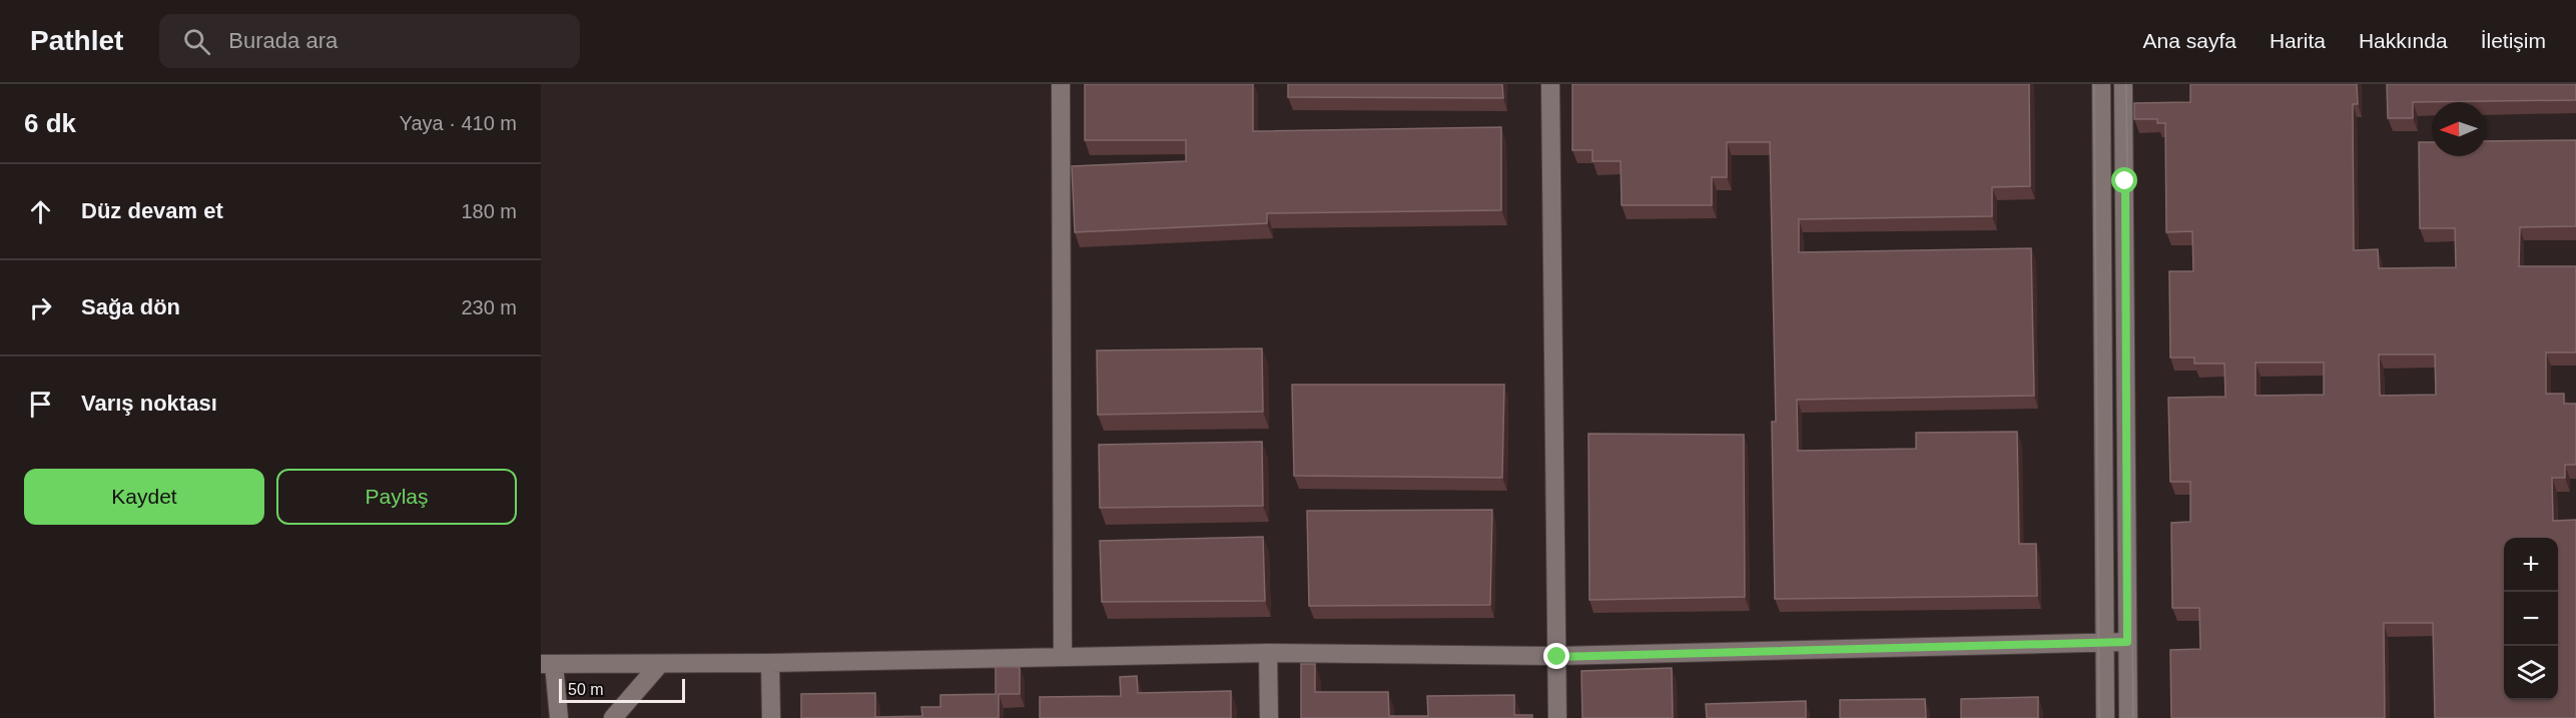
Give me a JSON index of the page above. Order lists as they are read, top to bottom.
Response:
{
  "scale_bar": "50 m",
  "north": "left",
  "page": {
    "header": "Pathlet",
    "search": "Burada ara",
    "nav": [
      "Ana sayfa",
      "Harita",
      "Hakkında",
      "İletişim"
    ],
    "heading": ["6 dk", "Yaya · 410 m"],
    "list": [
      ["Düz devam et", "180 m"],
      ["Sağa dön", "230 m"],
      "Varış noktası"
    ],
    "buttons": ["Kaydet", "Paylaş"],
    "map_buttons": ["+", "−"],
    "scale": "50 m"
  }
}
